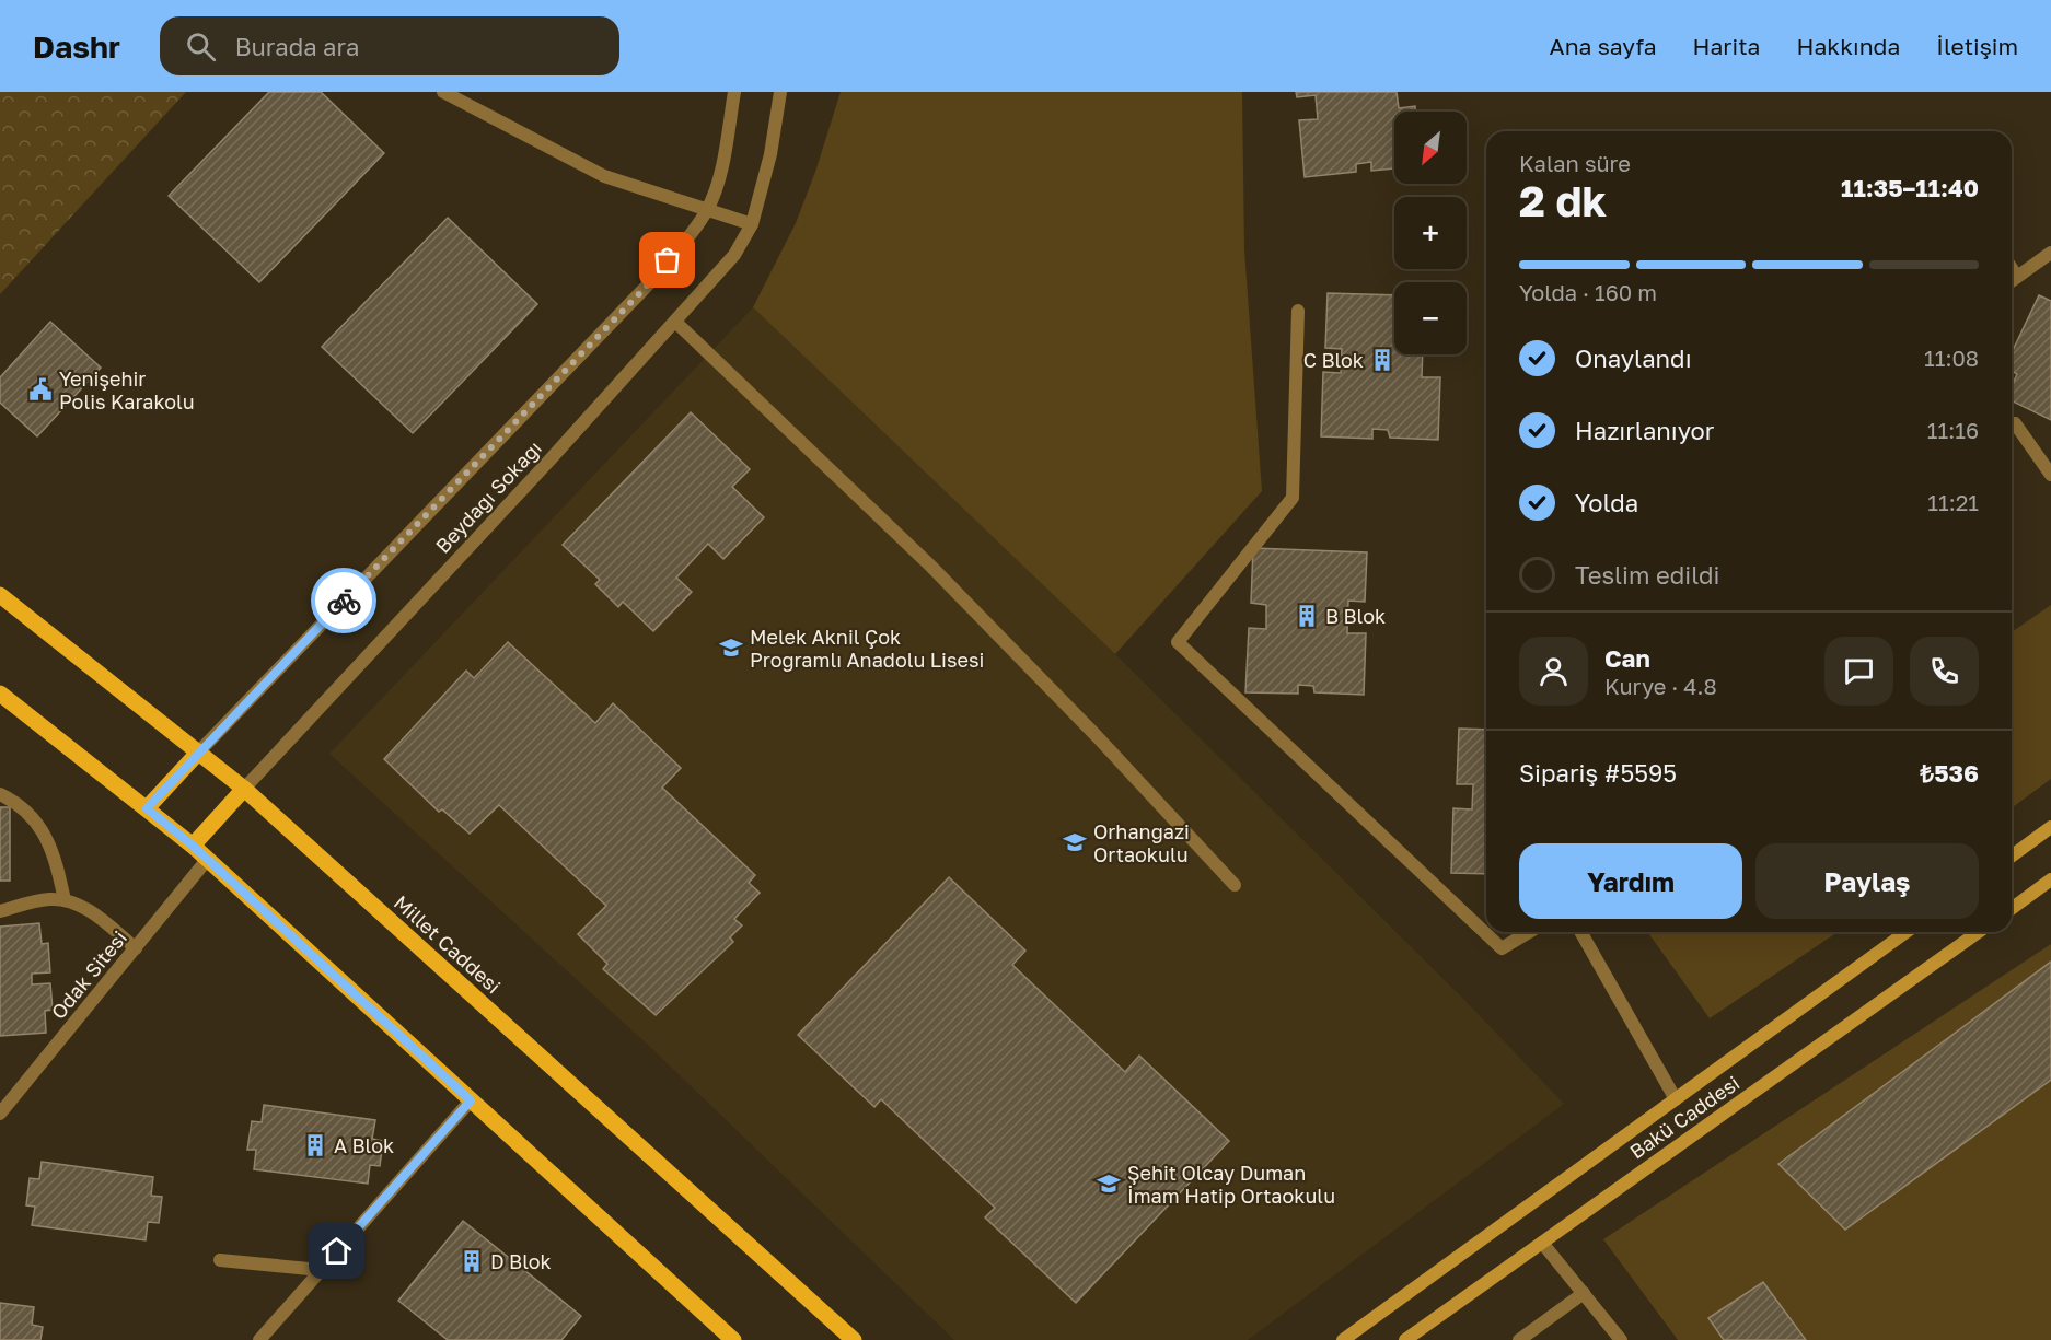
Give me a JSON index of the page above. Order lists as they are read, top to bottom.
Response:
{
  "streets": {
    "main road": ["Millet Caddesi", "Bakü Caddesi"],
    "street": ["Beydağı Sokağı", "Odak Sitesi"]
  },
  "crossings": [
    ["Beydağı Sokağı", "Millet Caddesi"]
  ],
  "places": {
    "building": [
      "C Blok",
      "B Blok",
      "A Blok",
      "D Blok"
    ],
    "public building": ["Yenişehir Polis Karakolu"],
    "school or university": ["Melek Aknil Çok Programlı Anadolu Lisesi", "Orhangazi Ortaokulu", "Şehit Olcay Duman İmam Hatip Ortaokulu"]
  },
  "north": "bottom left",
  "page": {
    "header": "Dashr",
    "search": "Burada ara",
    "nav": [
      "Ana sayfa",
      "Harita",
      "Hakkında",
      "İletişim"
    ],
    "map_buttons": ["+", "−"],
    "heading": ["2 dk", "Kalan süre", "11:35–11:40"],
    "panel": [
      "Can",
      "Kurye · 4.8",
      "Sipariş #5595",
      "₺536"
    ],
    "bar": "Yolda · 160 m",
    "list": [
      ["Onaylandı", "11:08"],
      ["Hazırlanıyor", "11:16"],
      ["Yolda", "11:21"],
      "Teslim edildi"
    ],
    "buttons": ["Yardım", "Paylaş"]
  }
}
